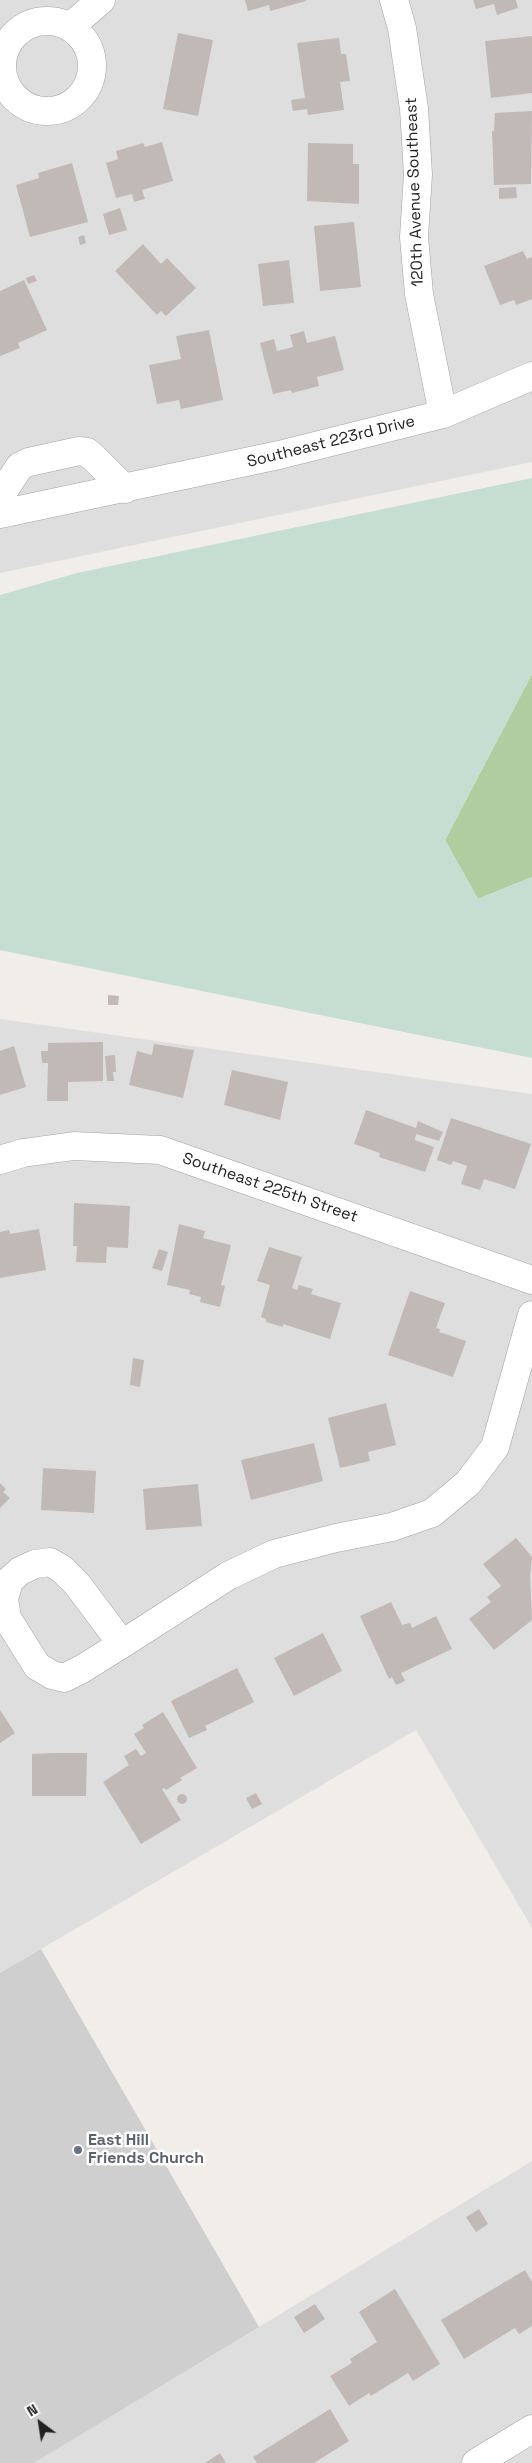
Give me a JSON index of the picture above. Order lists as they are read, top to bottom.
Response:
{
  "streets": {
    "street": ["120th Avenue Southeast", "Southeast 223rd Drive", "Southeast 225th Street"]
  },
  "crossings": [
    ["120th Avenue Southeast", "Southeast 223rd Drive"]
  ],
  "places": ["East Hill Friends Church"],
  "north": "top left"
}
